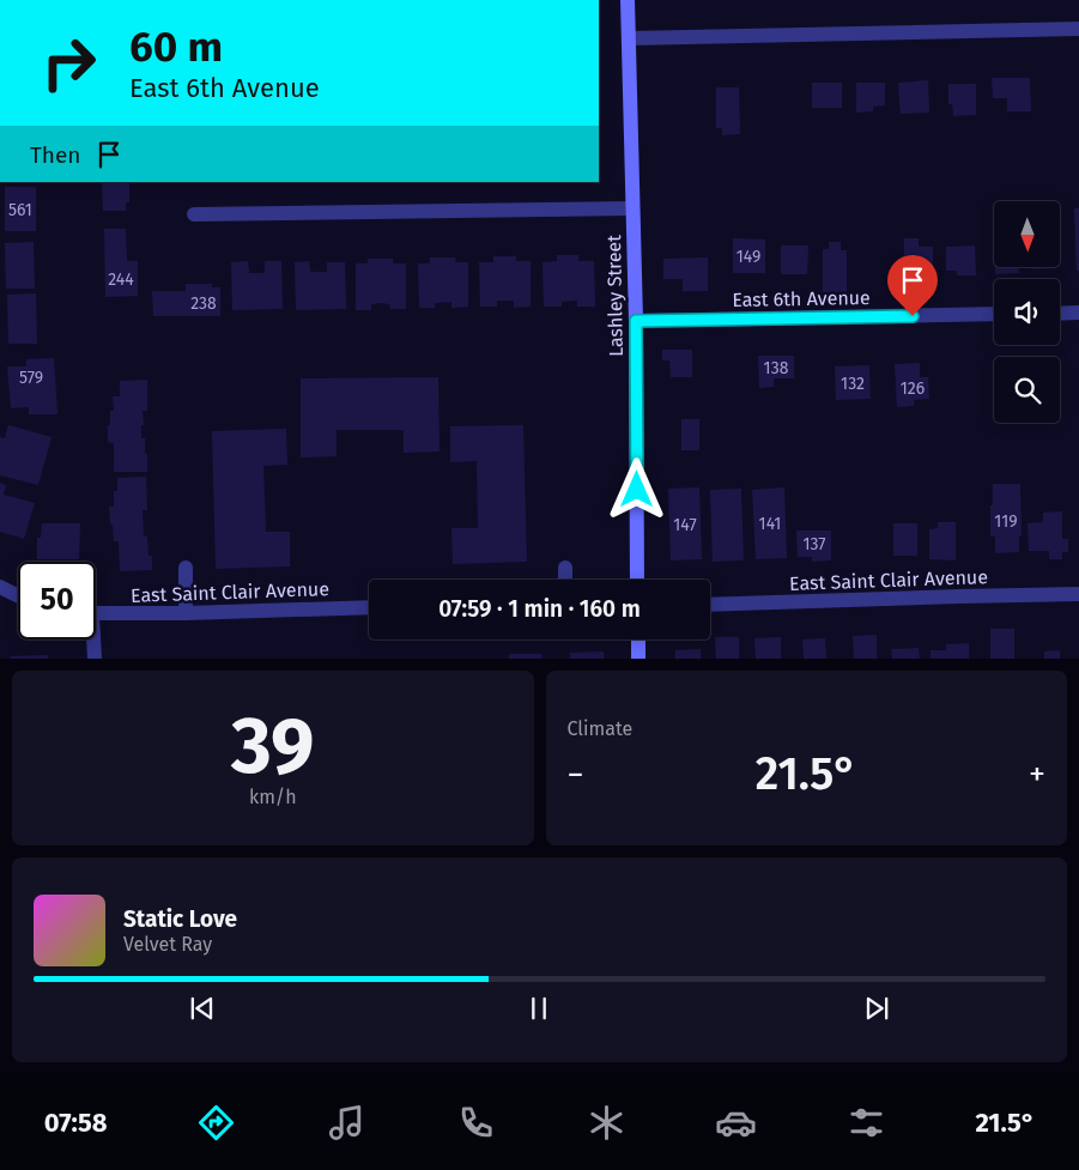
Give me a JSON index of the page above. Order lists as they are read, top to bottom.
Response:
{
  "streets": {
    "main road": ["Lashley Street"],
    "street": ["East 6th Avenue", "East Saint Clair Avenue"]
  },
  "crossings": [
    ["Lashley Street", "East 6th Avenue"]
  ],
  "house_numbers": [
    "561",
    "149",
    "244",
    "238",
    "138",
    "579",
    "132",
    "126",
    "119",
    "141",
    "147",
    "137"
  ],
  "north": "bottom",
  "page": {
    "turn": ["60 m", "East 6th Avenue"],
    "then": "Then",
    "limit": "50",
    "trip": "07:59 · 1 min · 160 m",
    "tile": [
      ["39", "km/h"],
      "Climate"
    ],
    "heat": ["−", "21.5°", "+"],
    "song": ["Static Love", "Velvet Ray"],
    "tabs": ["07:58", "21.5°"]
  }
}
